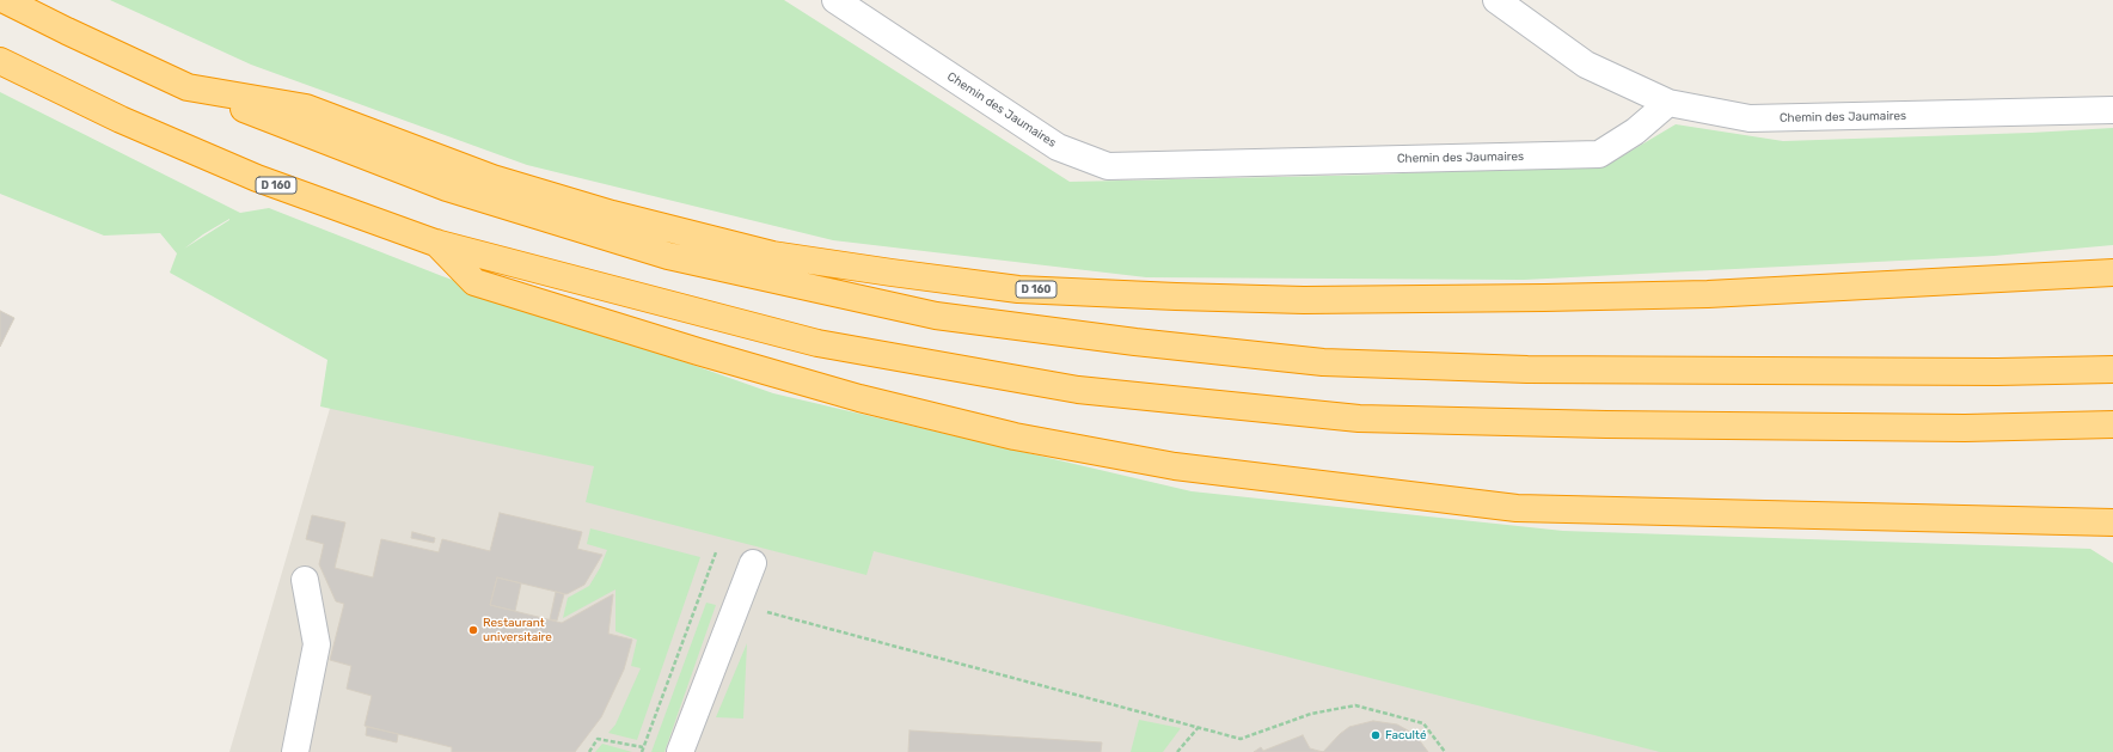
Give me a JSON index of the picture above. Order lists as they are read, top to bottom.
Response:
{
  "streets": {
    "highway": ["D 160"],
    "street": ["Chemin des Jaumaires"]
  },
  "places": ["Restaurant universitaire", "Faculté"]
}
